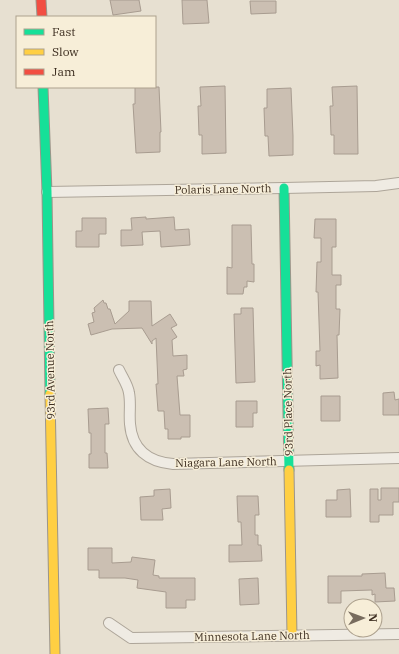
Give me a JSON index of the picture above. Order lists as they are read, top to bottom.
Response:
{
  "streets": {
    "main road": ["93rd Avenue North", "93rd Place North"],
    "street": ["Polaris Lane North", "Niagara Lane North", "Minnesota Lane North"]
  },
  "crossings": [
    ["Polaris Lane North", "93rd Avenue North"],
    ["Polaris Lane North", "93rd Place North"],
    ["93rd Place North", "Niagara Lane North"],
    ["93rd Place North", "Minnesota Lane North"]
  ],
  "legend": ["Fast", "Slow", "Jam"],
  "north": "right"
}
